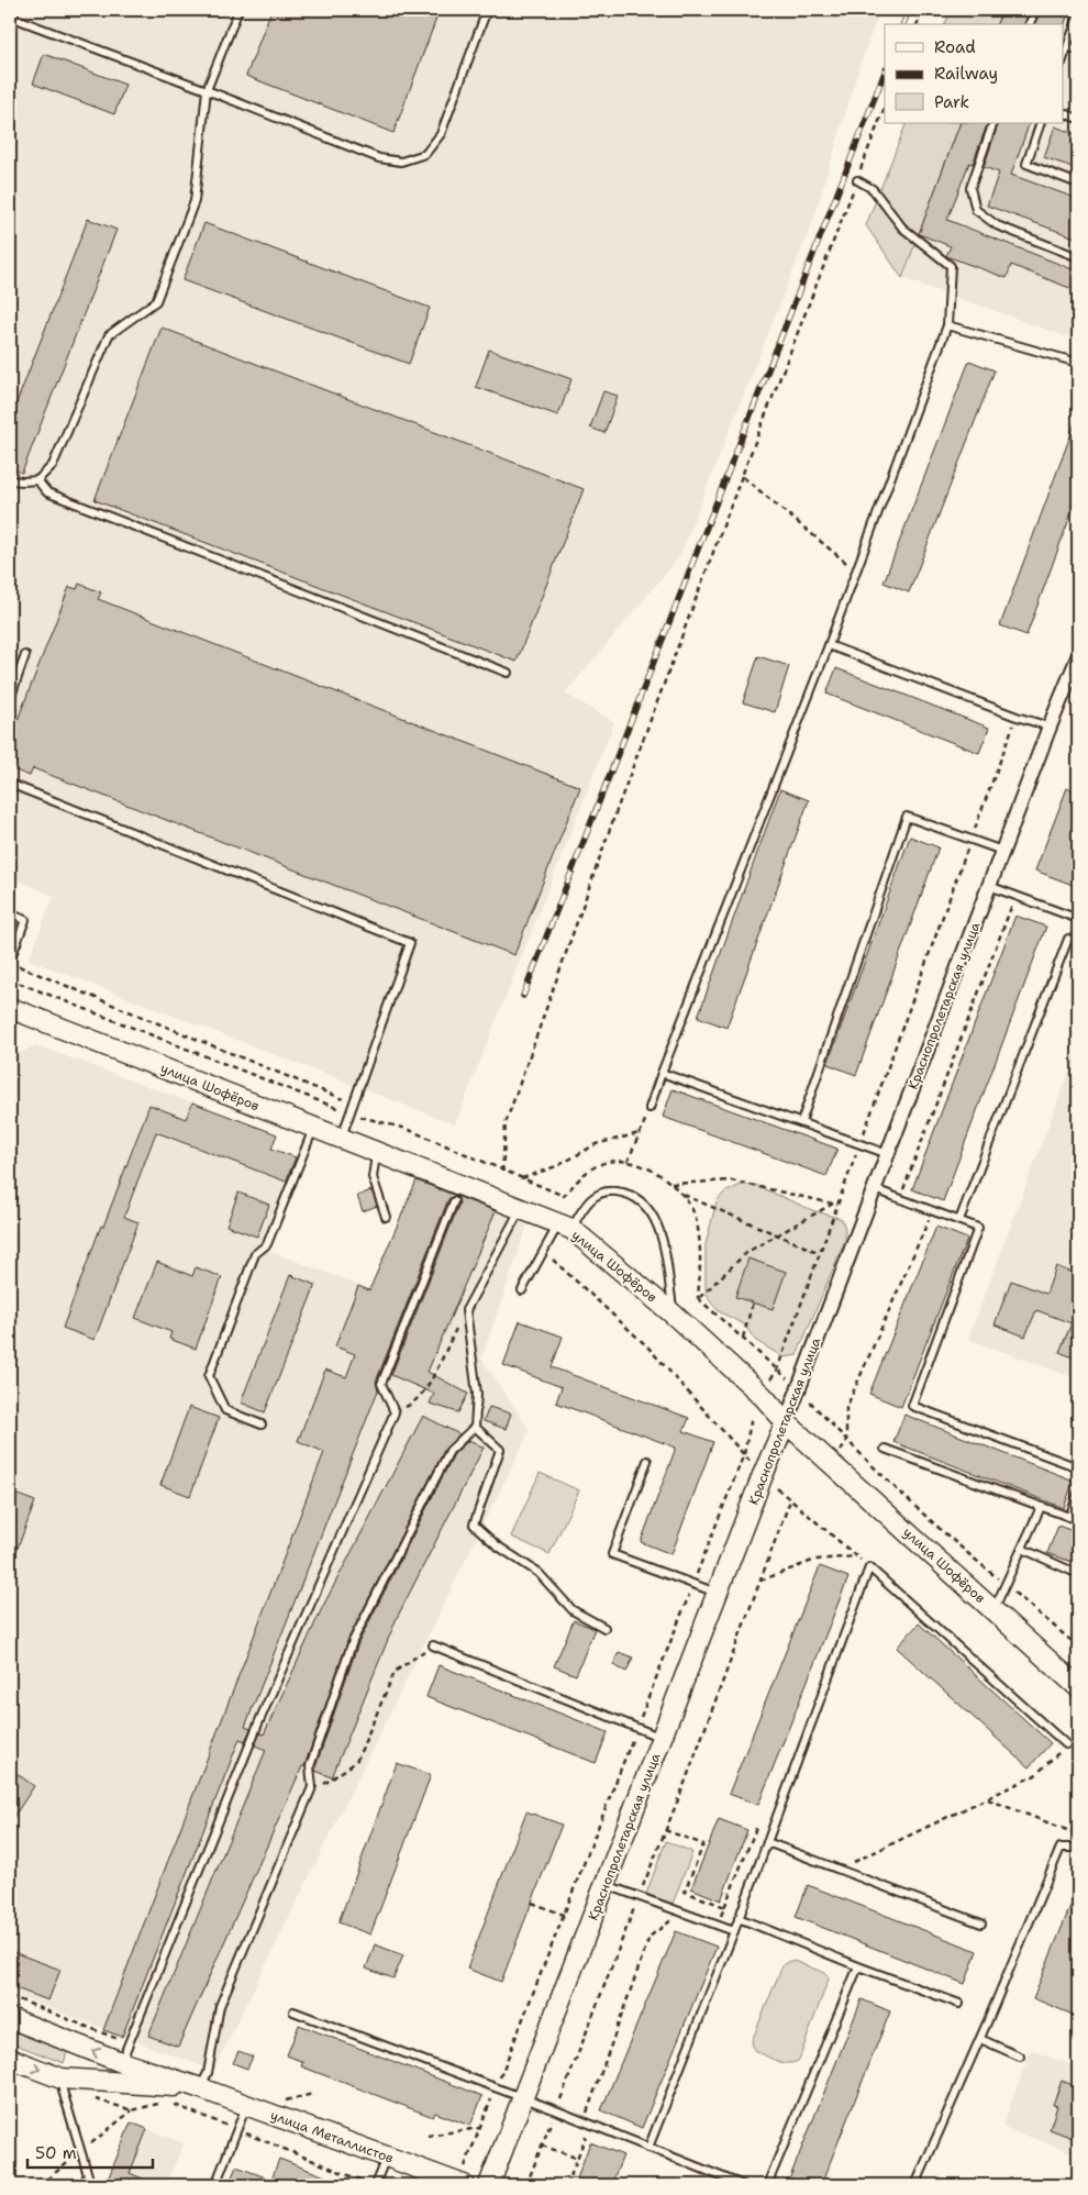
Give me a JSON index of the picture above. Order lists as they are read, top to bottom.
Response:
{
  "streets": {
    "street": ["Краснопролетарская улица", "улица Шофёров", "улица Металлистов"]
  },
  "crossings": [
    ["Краснопролетарская улица", "улица Шофёров"]
  ],
  "legend": ["Road", "Railway", "Park"],
  "scale_bar": "50 m"
}
